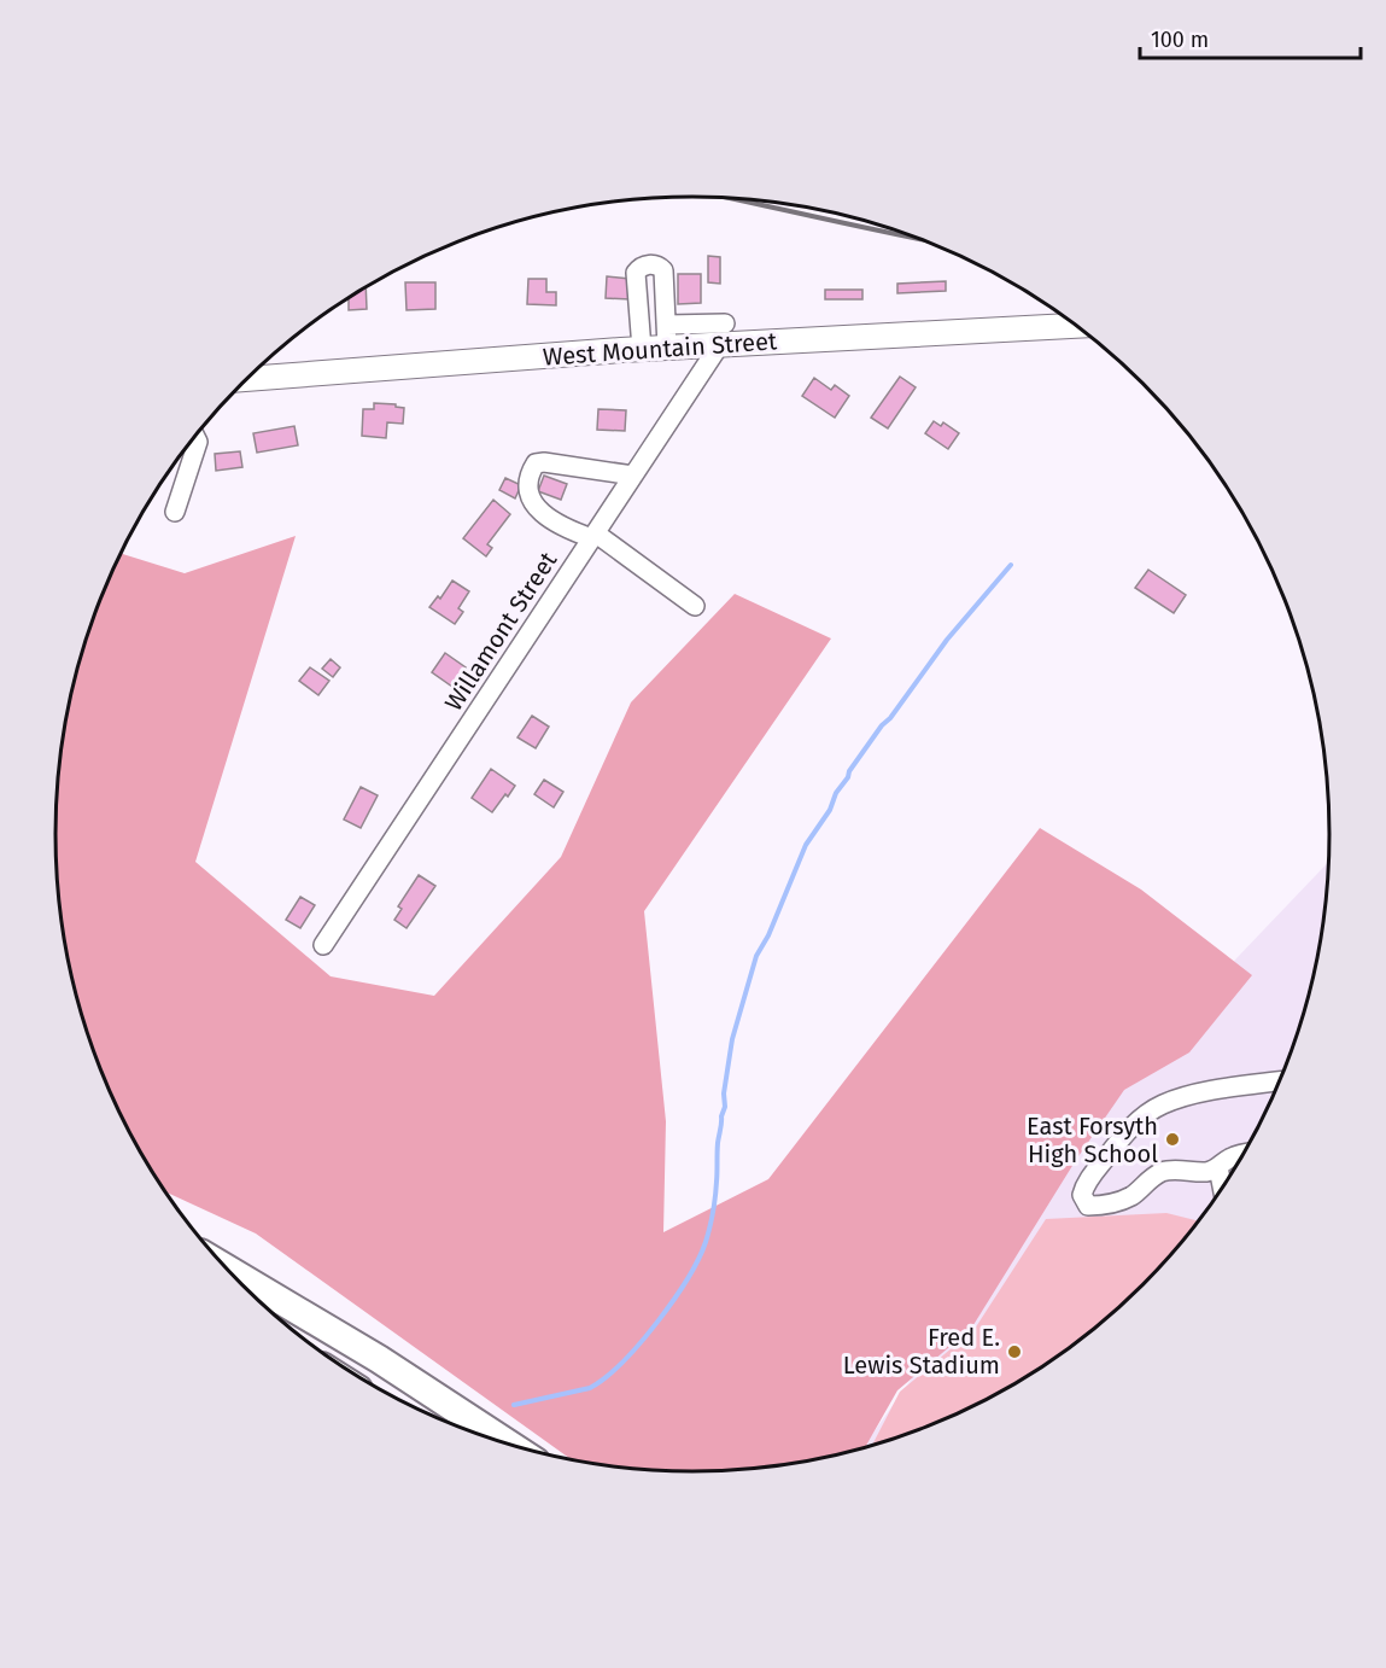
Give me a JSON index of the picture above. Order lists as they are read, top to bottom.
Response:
{
  "streets": {
    "main road": ["West Mountain Street"],
    "street": ["Willamont Street"]
  },
  "crossings": [
    ["West Mountain Street", "Willamont Street"]
  ],
  "places": ["East Forsyth High School", "Fred E. Lewis Stadium"],
  "scale_bar": "100 m"
}
